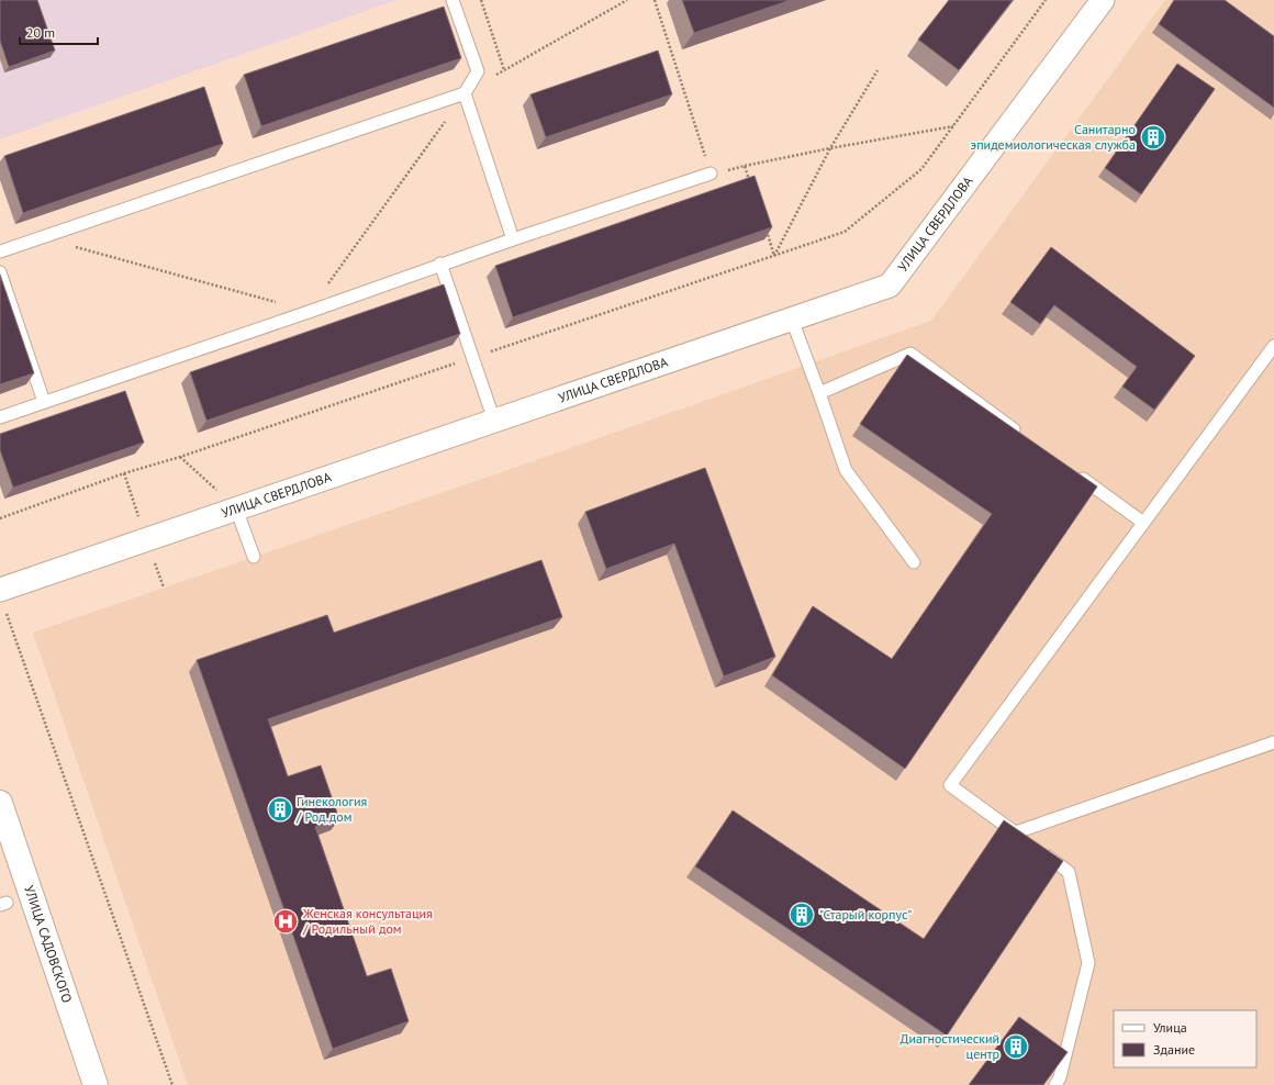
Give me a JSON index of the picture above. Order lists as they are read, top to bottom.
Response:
{
  "streets": {
    "street": ["УЛИЦА СВЕРДЛОВА", "УЛИЦА САДОВСКОГО"]
  },
  "places": {
    "building": [
      "Санитарно эпидемиологическая служба",
      "Гинекология / Род.дом",
      "\"Старый корпус\"",
      "Диагностический центр"
    ],
    "hospital": ["Женская консультация / Родильный дом"]
  },
  "legend": ["Улица", "Здание"],
  "scale_bar": "20 m"
}
